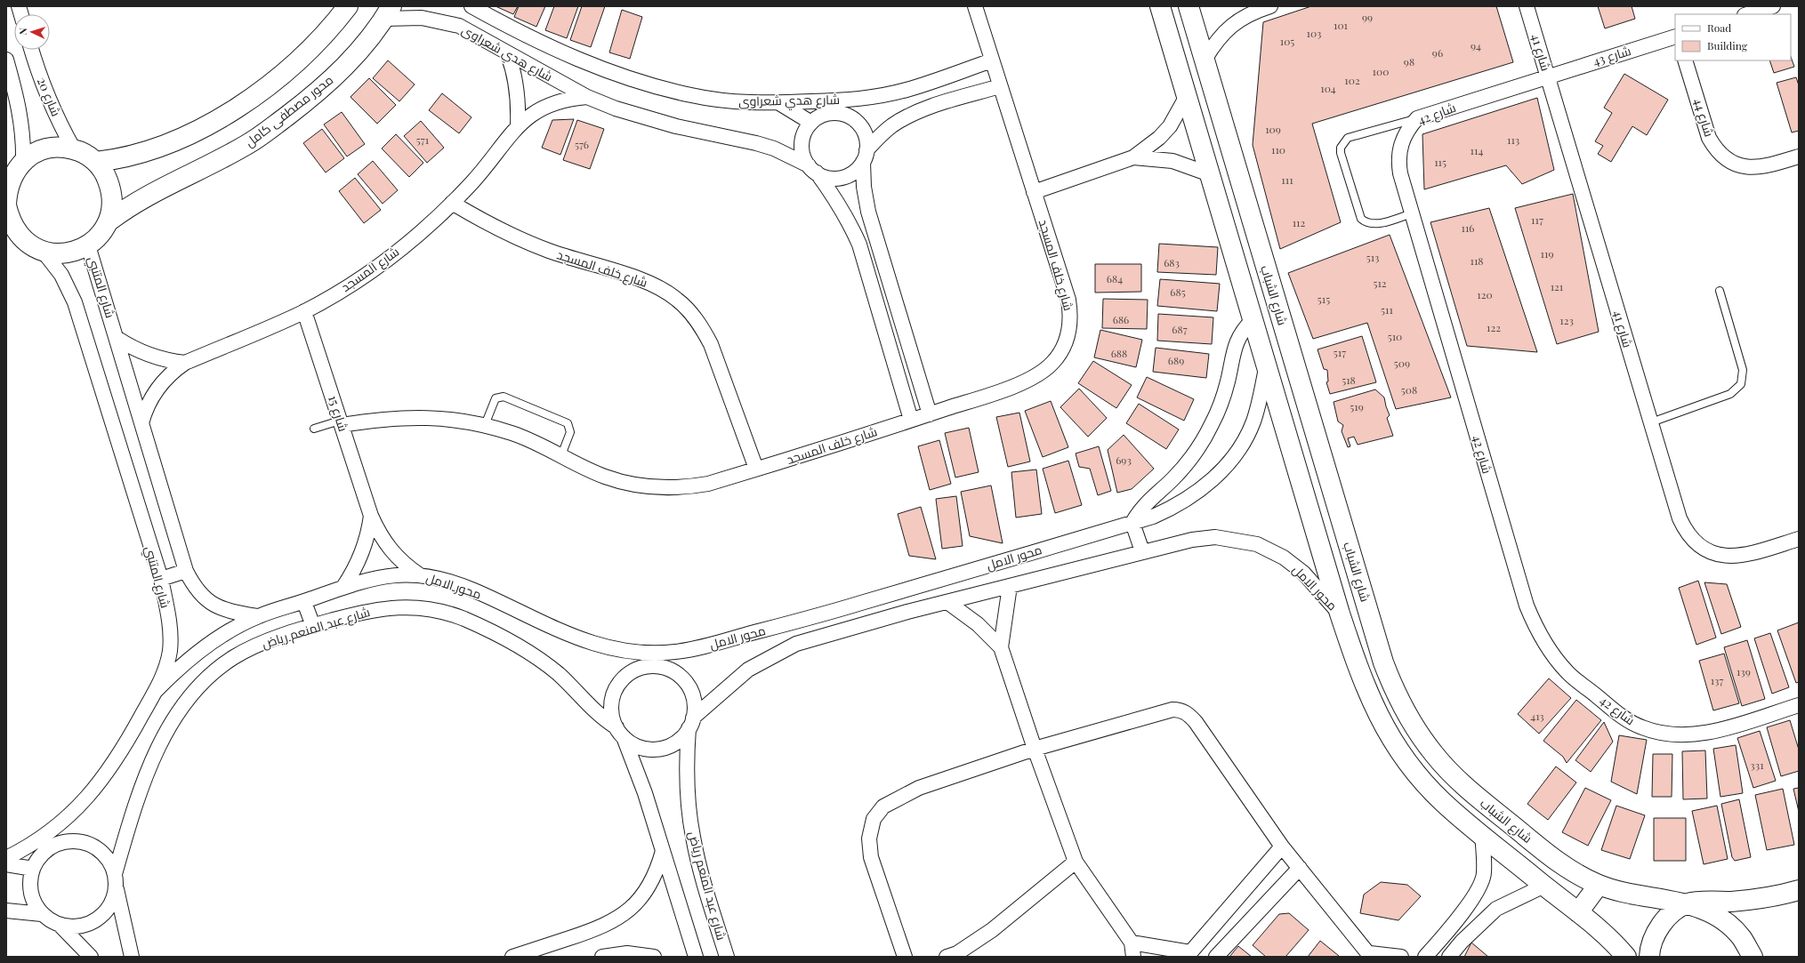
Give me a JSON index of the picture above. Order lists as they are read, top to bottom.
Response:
{
  "streets": {
    "street": [
      "شارع 41",
      "شارع هدي شعراوى",
      "شارع 43",
      "شارع 20",
      "محور مصطفى كامل",
      "شارع 42",
      "شارع 44",
      "شارع خلف المسجد",
      "شارع المسجد",
      "شارع المتنبي",
      "شارع الشباب",
      "شارع 15",
      "محور الامل",
      "شارع عبد المنعم رياض"
    ]
  },
  "crossings": [
    ["شارع 41", "شارع 43"],
    ["شارع 41", "شارع 42"],
    ["شارع هدي شعراوى", "محور مصطفى كامل"],
    ["شارع هدي شعراوى", "شارع خلف المسجد"],
    ["شارع هدي شعراوى", "شارع المسجد"],
    ["شارع 43", "شارع 42"],
    ["شارع 20", "محور مصطفى كامل"],
    ["شارع 20", "شارع المتنبي"],
    ["محور مصطفى كامل", "شارع المتنبي"],
    ["شارع خلف المسجد", "شارع المسجد"],
    ["شارع خلف المسجد", "شارع 15"],
    ["شارع المسجد", "شارع المتنبي"],
    ["شارع المسجد", "شارع 15"],
    ["شارع المتنبي", "محور الامل"],
    ["شارع الشباب", "محور الامل"],
    ["شارع 15", "محور الامل"],
    ["محور الامل", "شارع عبد المنعم رياض"]
  ],
  "house_numbers": [
    "99",
    "101",
    "103",
    "105",
    "94",
    "96",
    "98",
    "100",
    "102",
    "104",
    "109",
    "571",
    "113",
    "576",
    "110",
    "114",
    "115",
    "111",
    "117",
    "112",
    "116",
    "119",
    "513",
    "118",
    "683",
    "684",
    "512",
    "121",
    "685",
    "120",
    "515",
    "511",
    "686",
    "123",
    "122",
    "687",
    "510",
    "517",
    "688",
    "689",
    "509",
    "518",
    "508",
    "519",
    "693",
    "139",
    "137",
    "413",
    "331"
  ],
  "legend": ["Road", "Building"],
  "north": "left"
}
